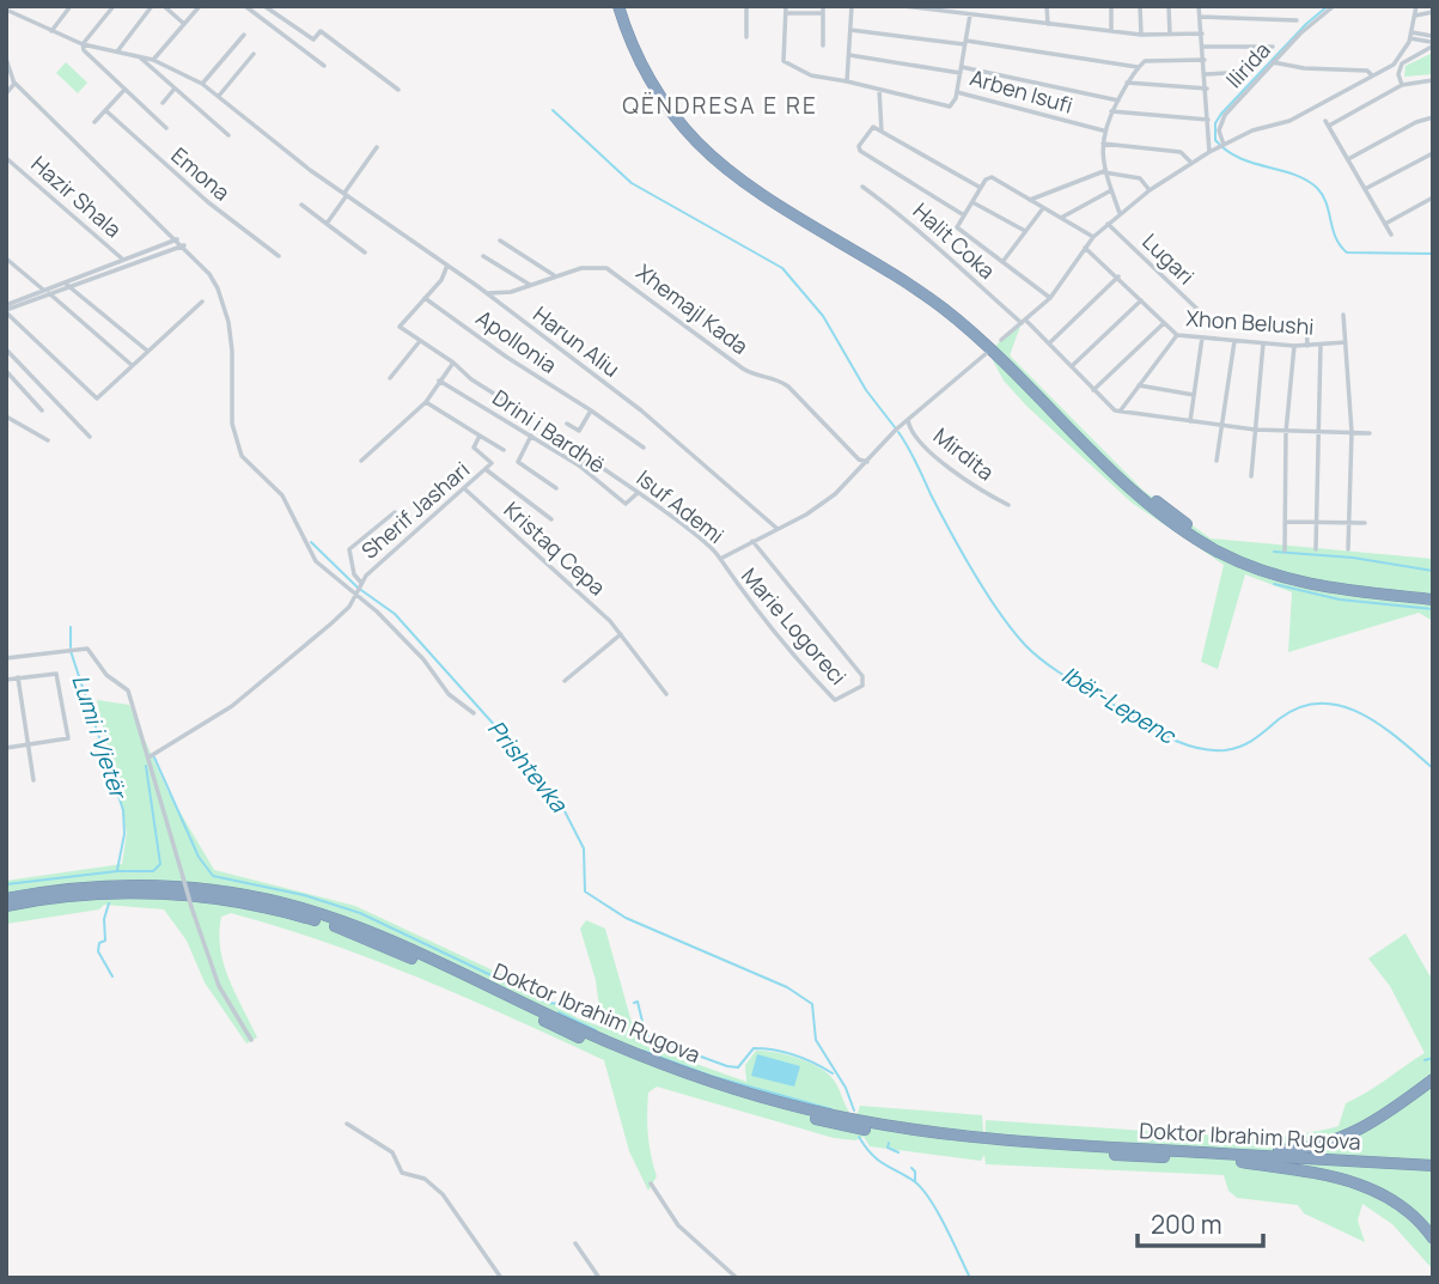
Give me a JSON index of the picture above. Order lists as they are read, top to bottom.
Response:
{
  "streets": {
    "highway": ["Doktor Ibrahim Rugova"],
    "street": [
      "Ilirida",
      "Arben Isufi",
      "Emona",
      "Hazir Shala",
      "Halit Coka",
      "Lugari",
      "Xhemajl Kada",
      "Xhon Belushi",
      "Apollonia",
      "Harun Aliu",
      "Drini i Bardhë",
      "Mirdita",
      "Isuf Ademi",
      "Sherif Jashari",
      "Kristaq Cepa",
      "Marie Logoreci"
    ]
  },
  "crossings": [
    ["Drini i Bardhë", "Isuf Ademi"],
    ["Isuf Ademi", "Marie Logoreci"],
    ["Sherif Jashari", "Kristaq Cepa"]
  ],
  "districts": ["QËNDRESA E RE"],
  "water": ["Ibër-Lepenc", "Lumi i Vjetër", "Prishtevka"],
  "scale_bar": "200 m"
}
